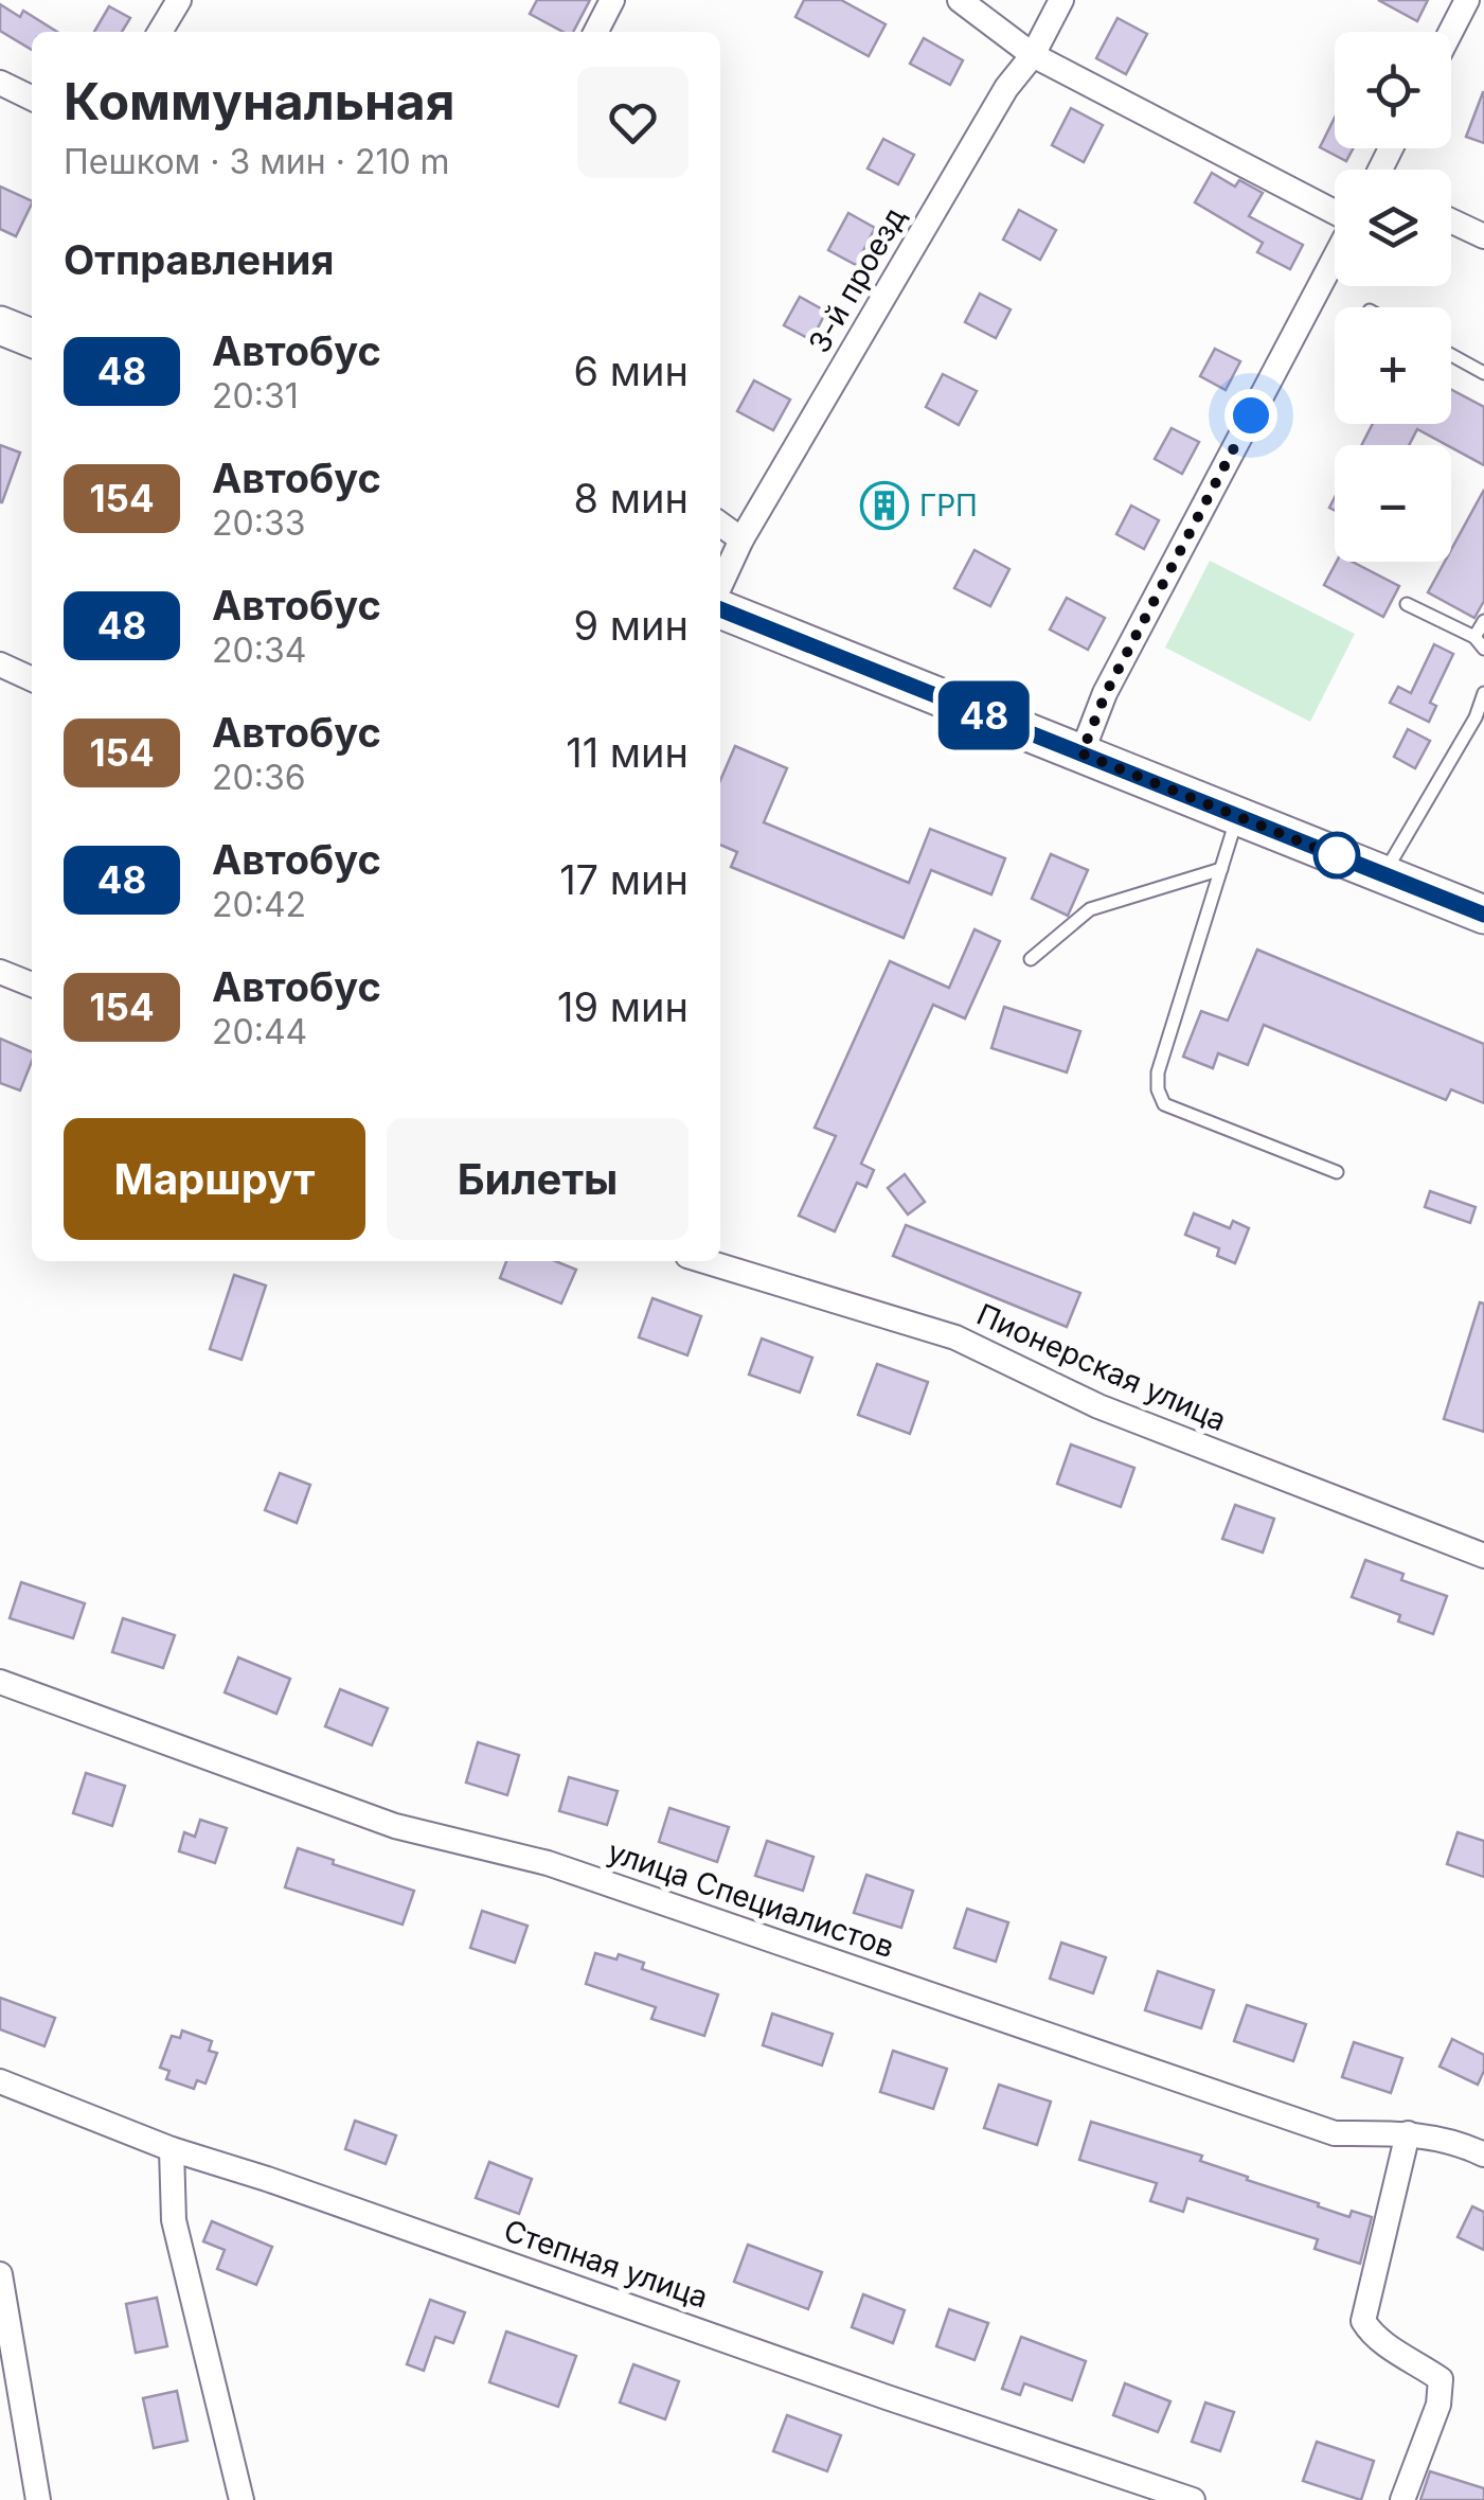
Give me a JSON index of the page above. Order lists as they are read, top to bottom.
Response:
{
  "streets": {
    "street": [
      "3-й проезд",
      "Пионерская улица",
      "улица Специалистов",
      "Степная улица"
    ]
  },
  "places": {
    "building": ["ГРП"]
  },
  "lines": ["bus line 48"],
  "page": {
    "on_map": "48",
    "map_buttons": ["+", "−"],
    "heading": [
      ["Коммунальная", "Пешком · 3 мин · 210 m"],
      "Отправления"
    ],
    "list": [
      {
        "mark": "48",
        "name": "Автобус",
        "note": "20:31",
        "value": "6 мин"
      },
      {
        "mark": "154",
        "name": "Автобус",
        "note": "20:33",
        "value": "8 мин"
      },
      {
        "mark": "48",
        "name": "Автобус",
        "note": "20:34",
        "value": "9 мин"
      },
      {
        "mark": "154",
        "name": "Автобус",
        "note": "20:36",
        "value": "11 мин"
      },
      {
        "mark": "48",
        "name": "Автобус",
        "note": "20:42",
        "value": "17 мин"
      },
      {
        "mark": "154",
        "name": "Автобус",
        "note": "20:44",
        "value": "19 мин"
      }
    ],
    "buttons": ["Маршрут", "Билеты"]
  }
}
